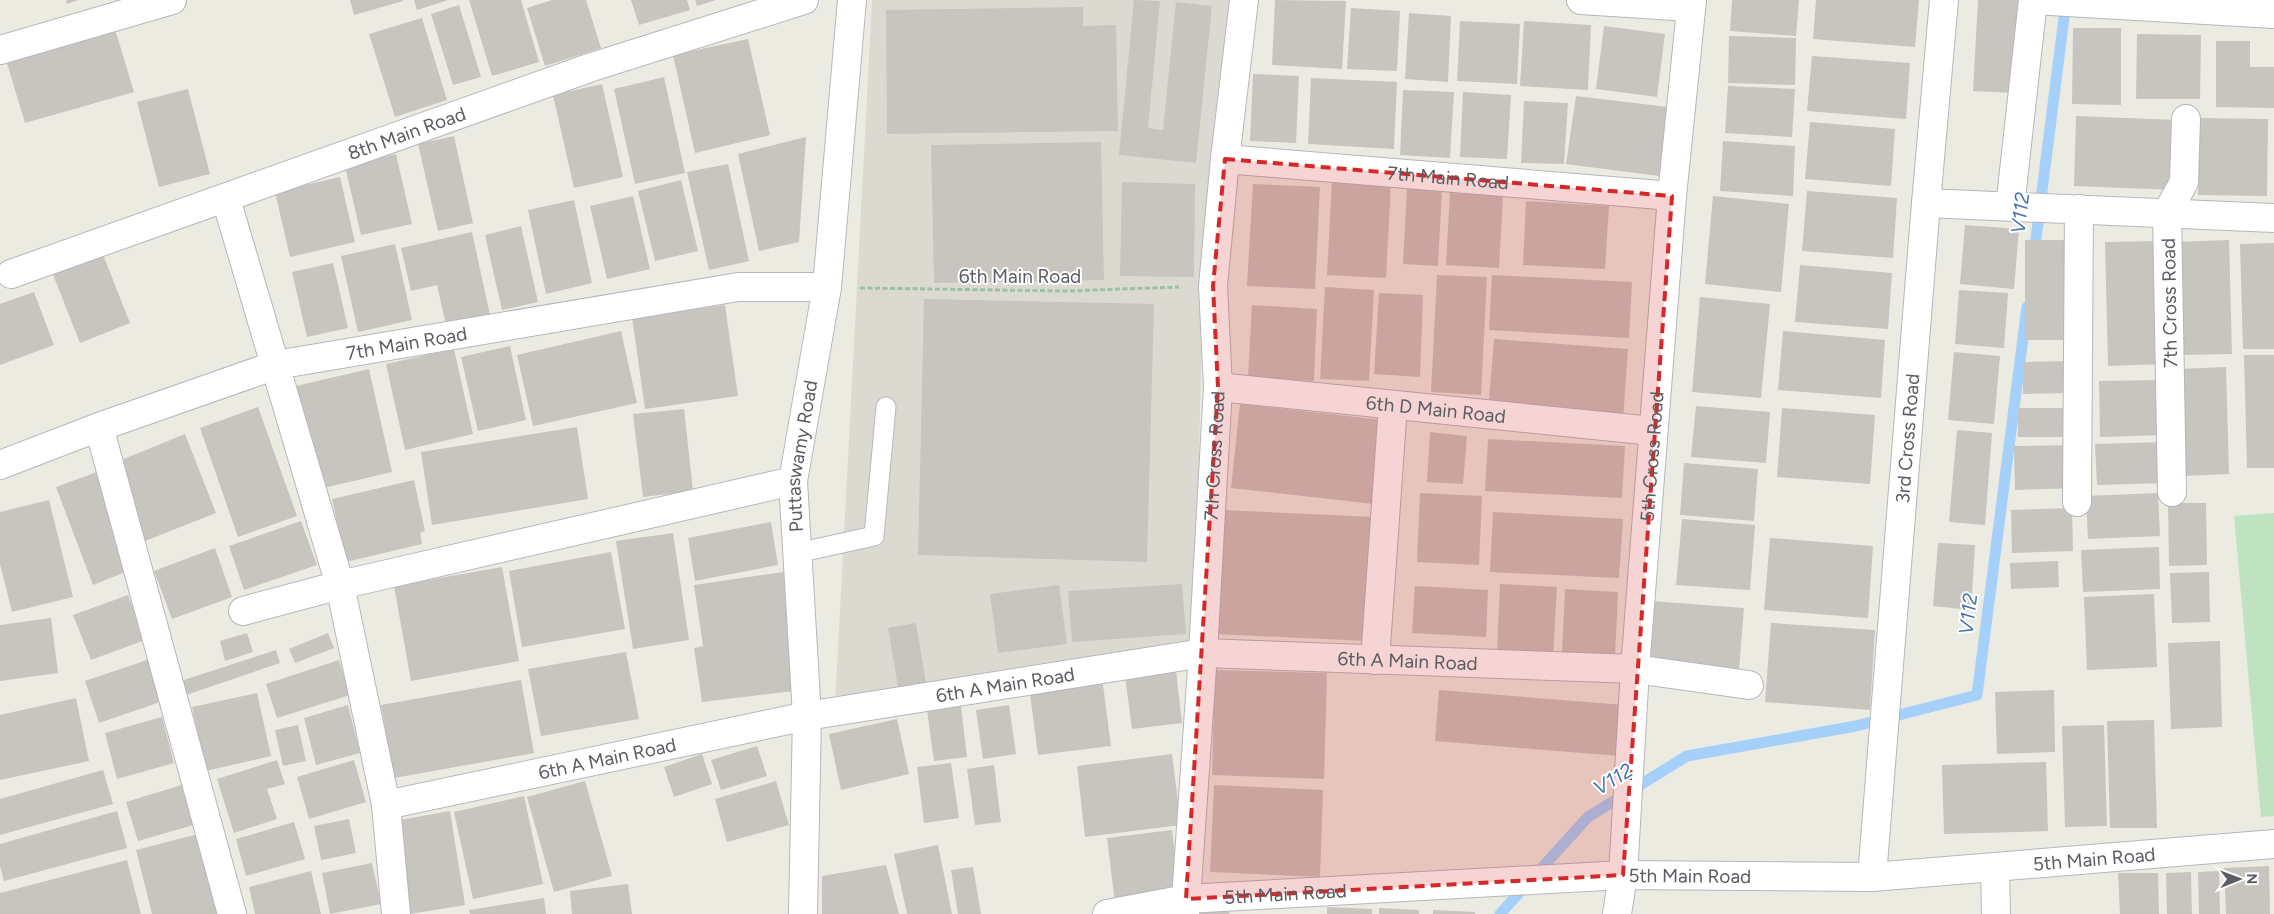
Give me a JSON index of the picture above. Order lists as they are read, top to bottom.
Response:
{
  "streets": {
    "street": [
      "8th Main Road",
      "7th Main Road",
      "7th Cross Road",
      "6th D Main Road",
      "3rd Cross Road",
      "Puttaswamy Road",
      "5th Cross Road",
      "6th A Main Road",
      "5th Main Road"
    ],
    "path": ["6th Main Road"]
  },
  "crossings": [
    ["7th Main Road", "6th Main Road"],
    ["7th Main Road", "7th Cross Road"],
    ["7th Main Road", "Puttaswamy Road"],
    ["7th Main Road", "5th Cross Road"],
    ["6th Main Road", "7th Cross Road"],
    ["6th Main Road", "Puttaswamy Road"],
    ["7th Cross Road", "6th D Main Road"],
    ["7th Cross Road", "6th A Main Road"],
    ["7th Cross Road", "5th Main Road"],
    ["6th D Main Road", "5th Cross Road"],
    ["3rd Cross Road", "5th Main Road"],
    ["Puttaswamy Road", "6th A Main Road"],
    ["5th Cross Road", "6th A Main Road"],
    ["5th Cross Road", "5th Main Road"]
  ],
  "water": ["V112"],
  "north": "right"
}
